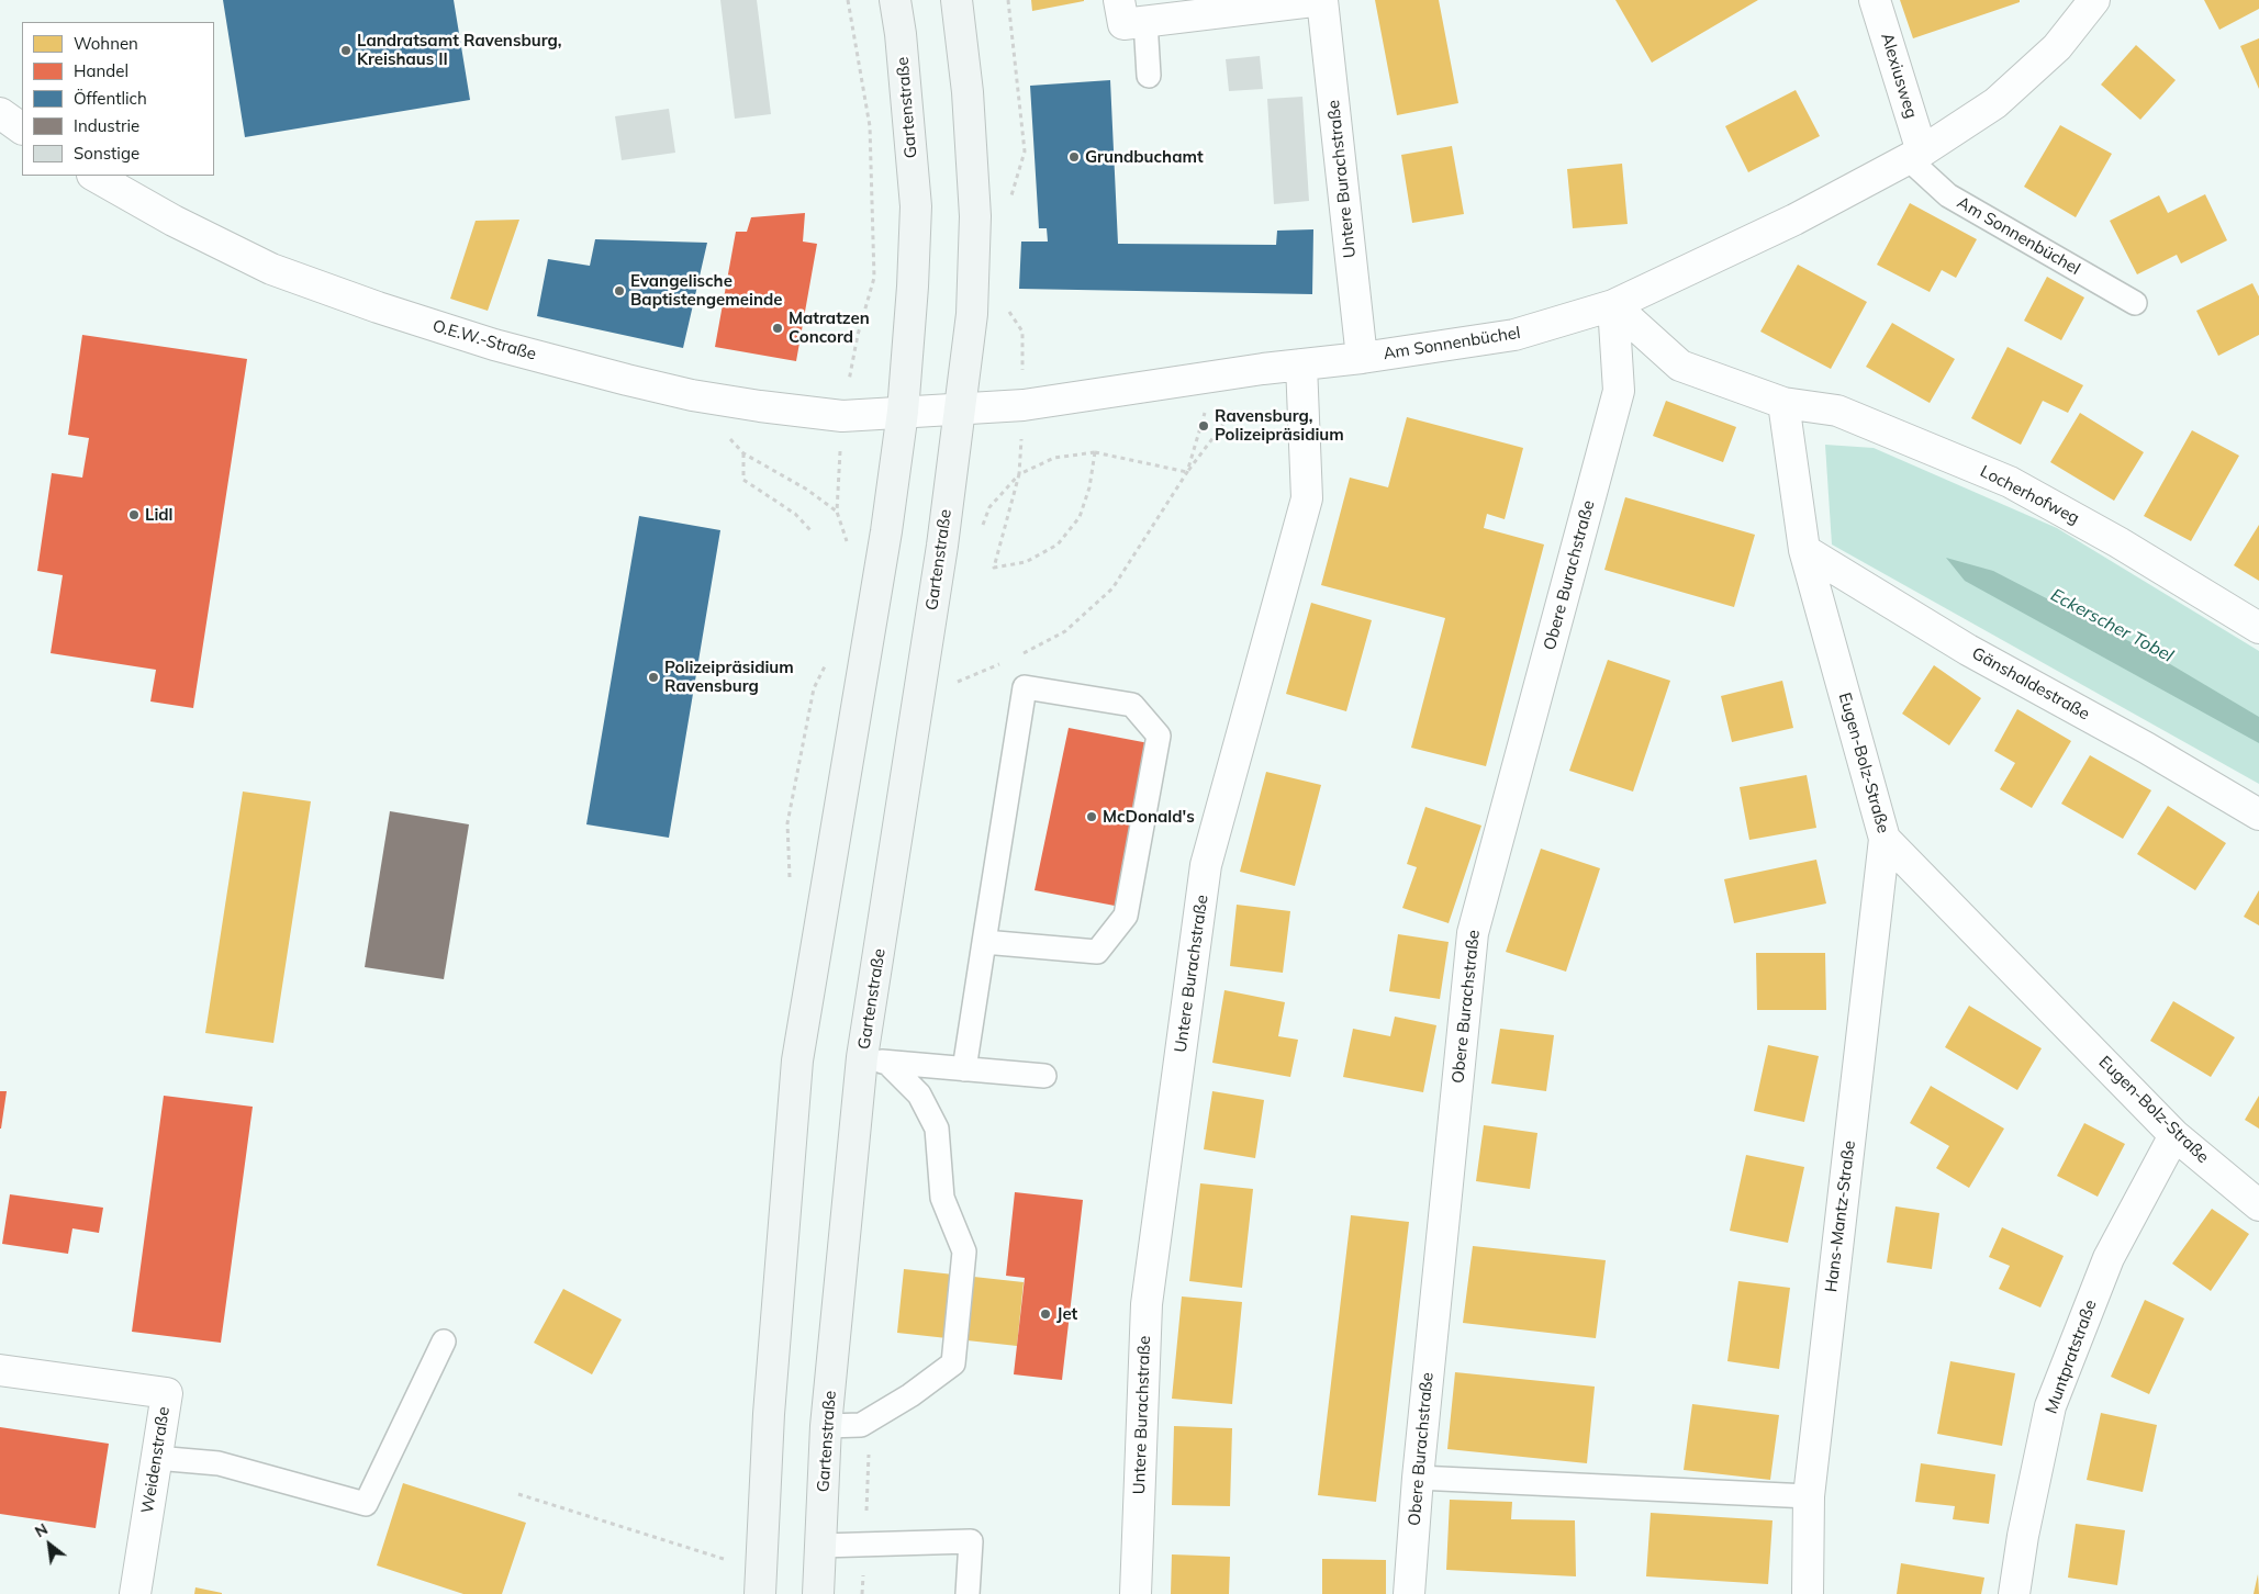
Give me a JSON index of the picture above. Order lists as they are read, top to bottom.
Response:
{
  "streets": {
    "main road": ["Gartenstraße"],
    "street": [
      "Alexiusweg",
      "Untere Burachstraße",
      "Am Sonnenbüchel",
      "O.E.W.-Straße",
      "Locherhofweg",
      "Obere Burachstraße",
      "Gänshaldestraße",
      "Eugen-Bolz-Straße",
      "Hans-Mantz-Straße",
      "Muntpratstraße",
      "Weidenstraße"
    ]
  },
  "crossings": [
    ["Alexiusweg", "Am Sonnenbüchel"],
    ["Gartenstraße", "Am Sonnenbüchel"],
    ["Gartenstraße", "O.E.W.-Straße"],
    ["Untere Burachstraße", "Am Sonnenbüchel"],
    ["Am Sonnenbüchel", "Obere Burachstraße"],
    ["Locherhofweg", "Eugen-Bolz-Straße"],
    ["Gänshaldestraße", "Eugen-Bolz-Straße"],
    ["Eugen-Bolz-Straße", "Hans-Mantz-Straße"],
    ["Eugen-Bolz-Straße", "Muntpratstraße"]
  ],
  "water": ["Eckerscher Tobel"],
  "places": [
    "Landratsamt Ravensburg, Kreishaus II",
    "Grundbuchamt",
    "Evangelische Baptistengemeinde",
    "Matratzen Concord",
    "Ravensburg, Polizeipräsidium",
    "Lidl",
    "Polizeipräsidium Ravensburg",
    "McDonald's",
    "Jet"
  ],
  "legend": [
    "Wohnen",
    "Handel",
    "Öffentlich",
    "Industrie",
    "Sonstige"
  ],
  "north": "top left"
}
